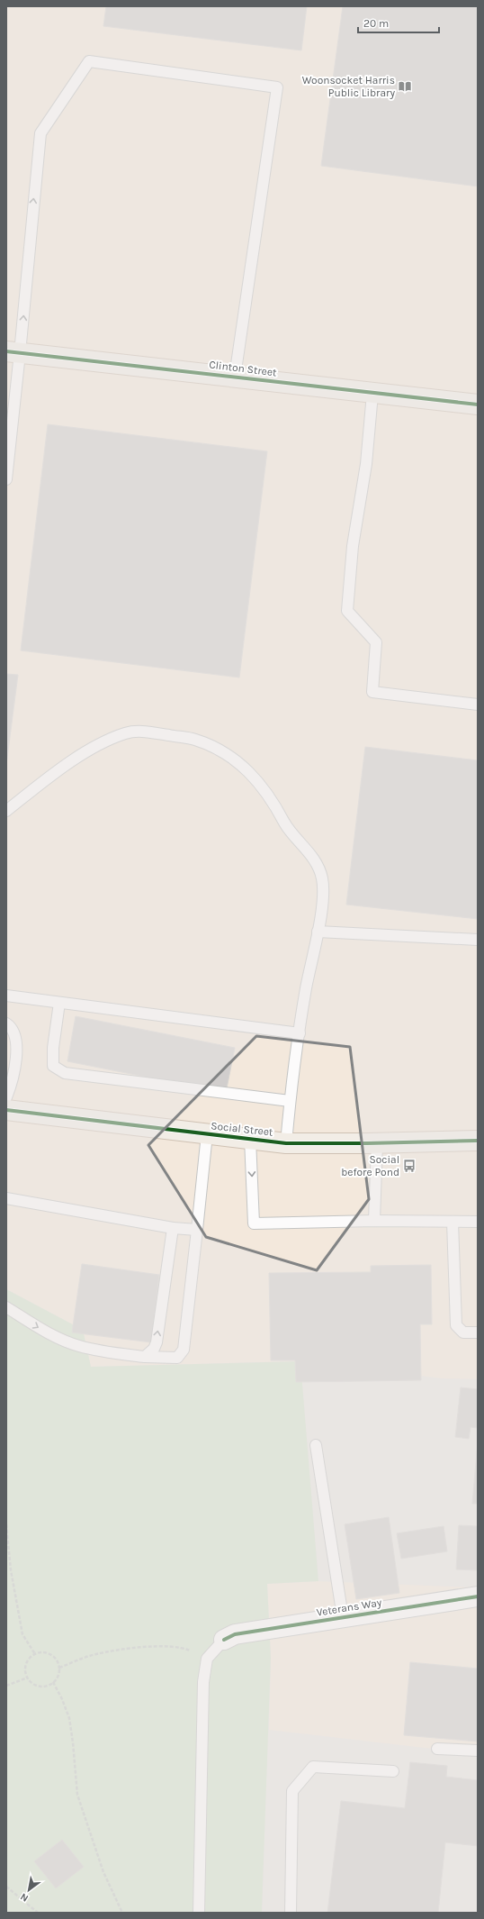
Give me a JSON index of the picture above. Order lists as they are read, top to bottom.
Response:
{
  "streets": {
    "main road": ["Clinton Street", "Social Street"],
    "street": ["Veterans Way"]
  },
  "places": {
    "library": ["Woonsocket Harris Public Library"],
    "bus stop": ["Social before Pond"]
  },
  "scale_bar": "20 m",
  "north": "bottom left"
}
